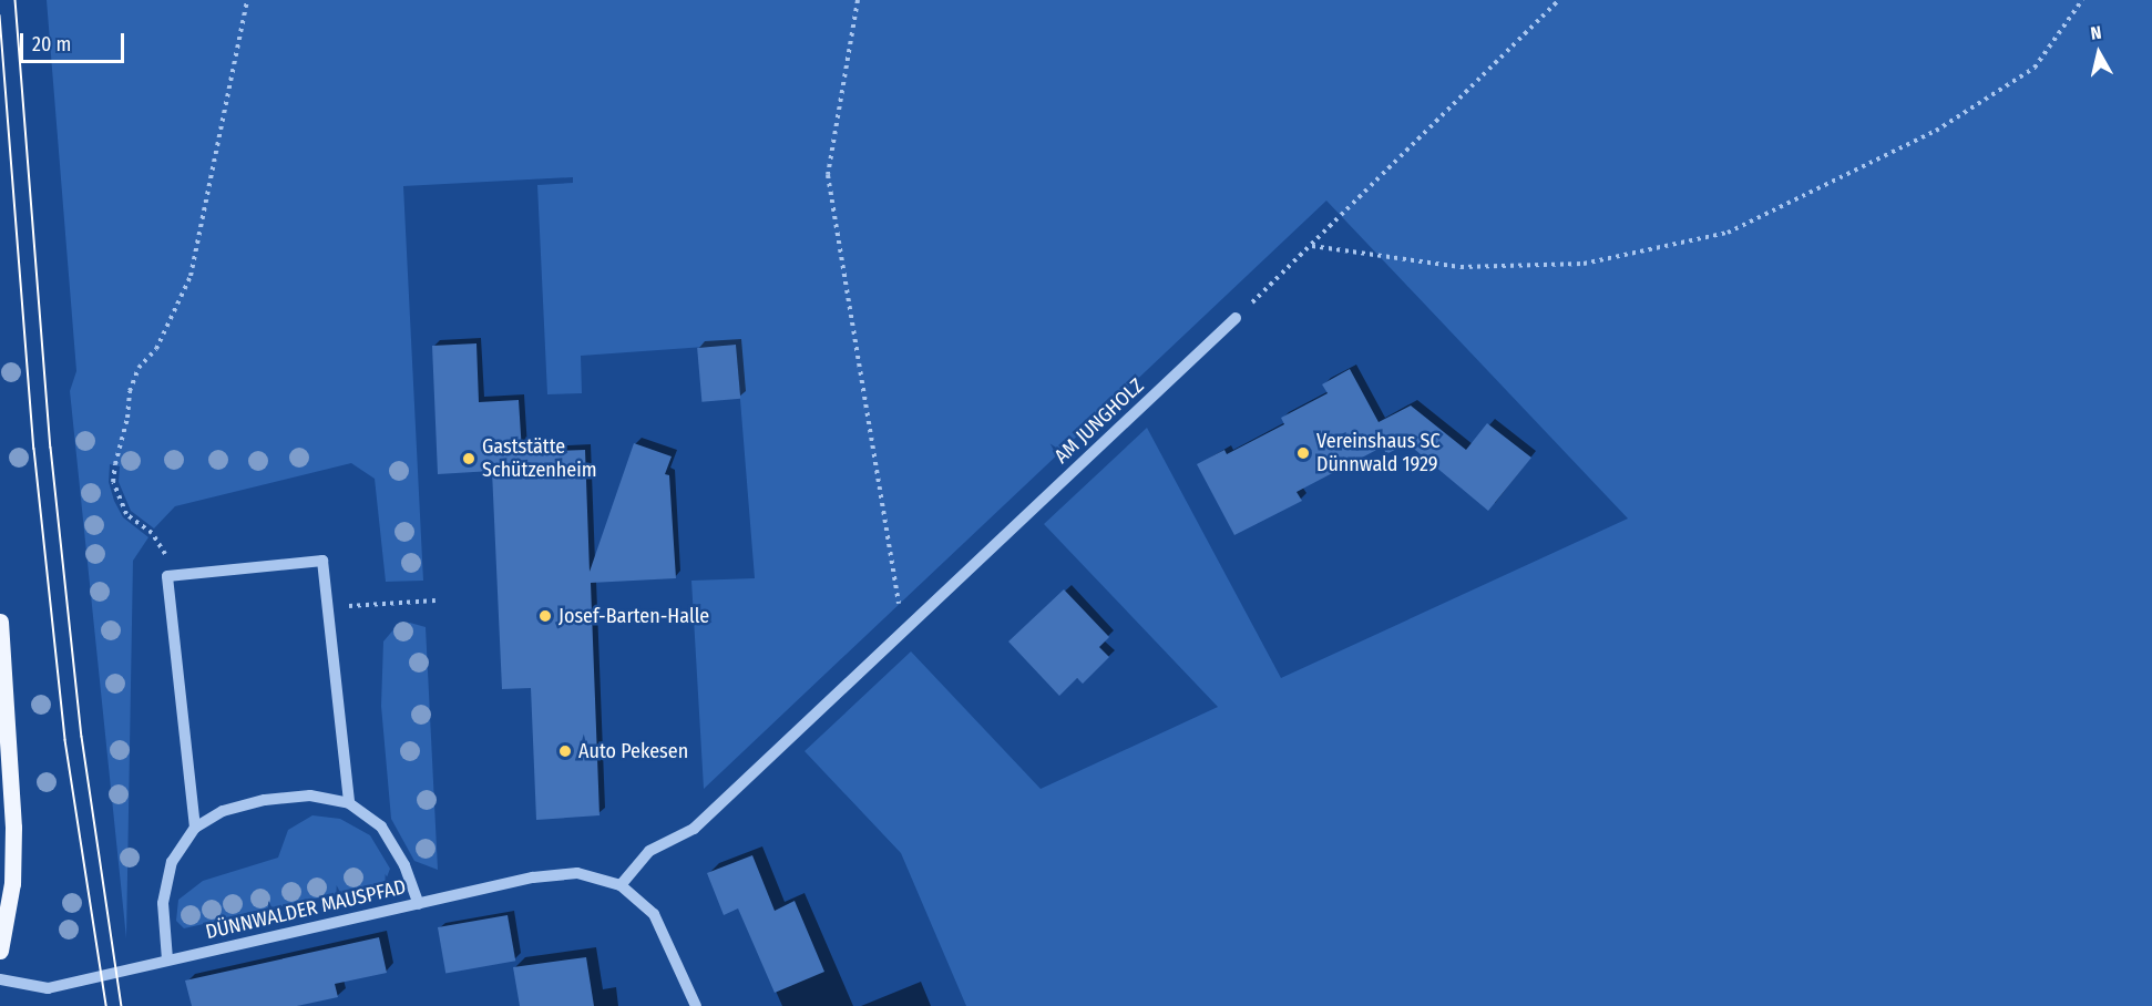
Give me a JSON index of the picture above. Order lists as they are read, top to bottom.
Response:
{
  "streets": {
    "street": ["AM JUNGHOLZ", "DÜNNWALDER MAUSPFAD"]
  },
  "crossings": [
    ["AM JUNGHOLZ", "DÜNNWALDER MAUSPFAD"]
  ],
  "places": [
    "Vereinshaus SC Dünnwald 1929",
    "Gaststätte Schützenheim",
    "Josef-Barten-Halle",
    "Auto Pekesen"
  ],
  "scale_bar": "20 m",
  "north": "top"
}
